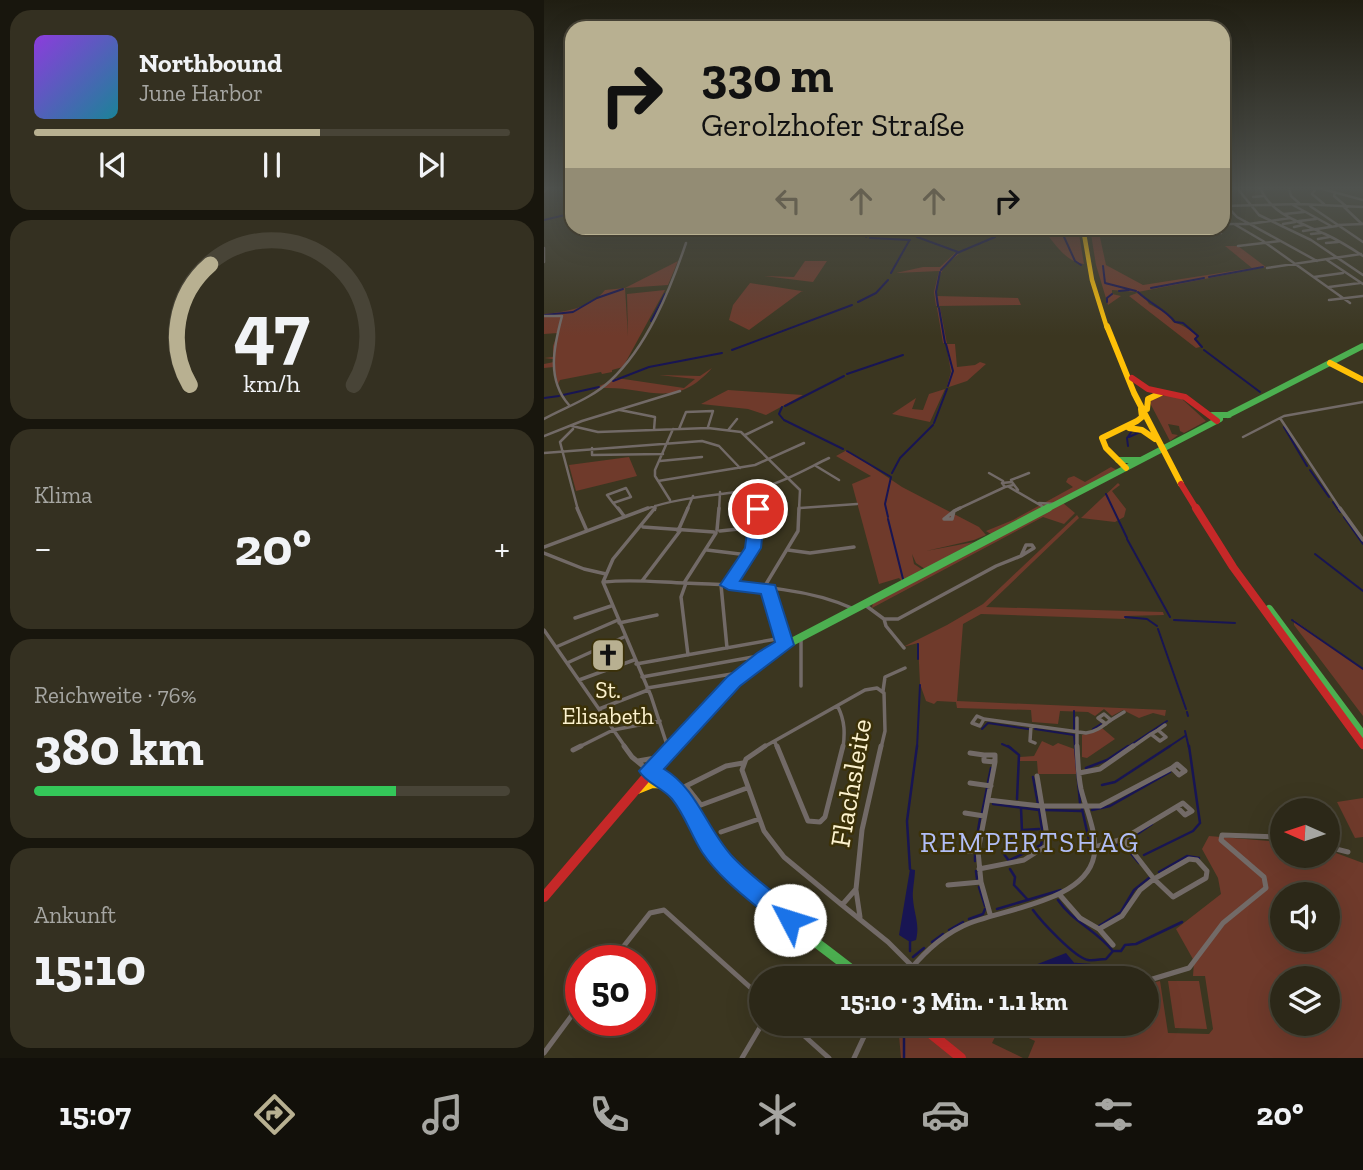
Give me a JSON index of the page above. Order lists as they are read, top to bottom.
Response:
{
  "streets": {
    "street": ["Flachsleite"]
  },
  "districts": ["REMPERTSHAG"],
  "places": {
    "church": ["St. Elisabeth"]
  },
  "north": "left",
  "page": {
    "turn": ["330 m", "Gerolzhofer Straße"],
    "song": ["Northbound", "June Harbor"],
    "tile": [
      "Klima",
      ["Reichweite · 76%", "380 km"],
      ["Ankunft", "15:10"]
    ],
    "heat": ["−", "20°", "+"],
    "limit": "50",
    "trip": "15:10 · 3 Min. · 1.1 km",
    "tabs": ["15:07", "20°"],
    "gauge": ["47", "km/h"]
  }
}
